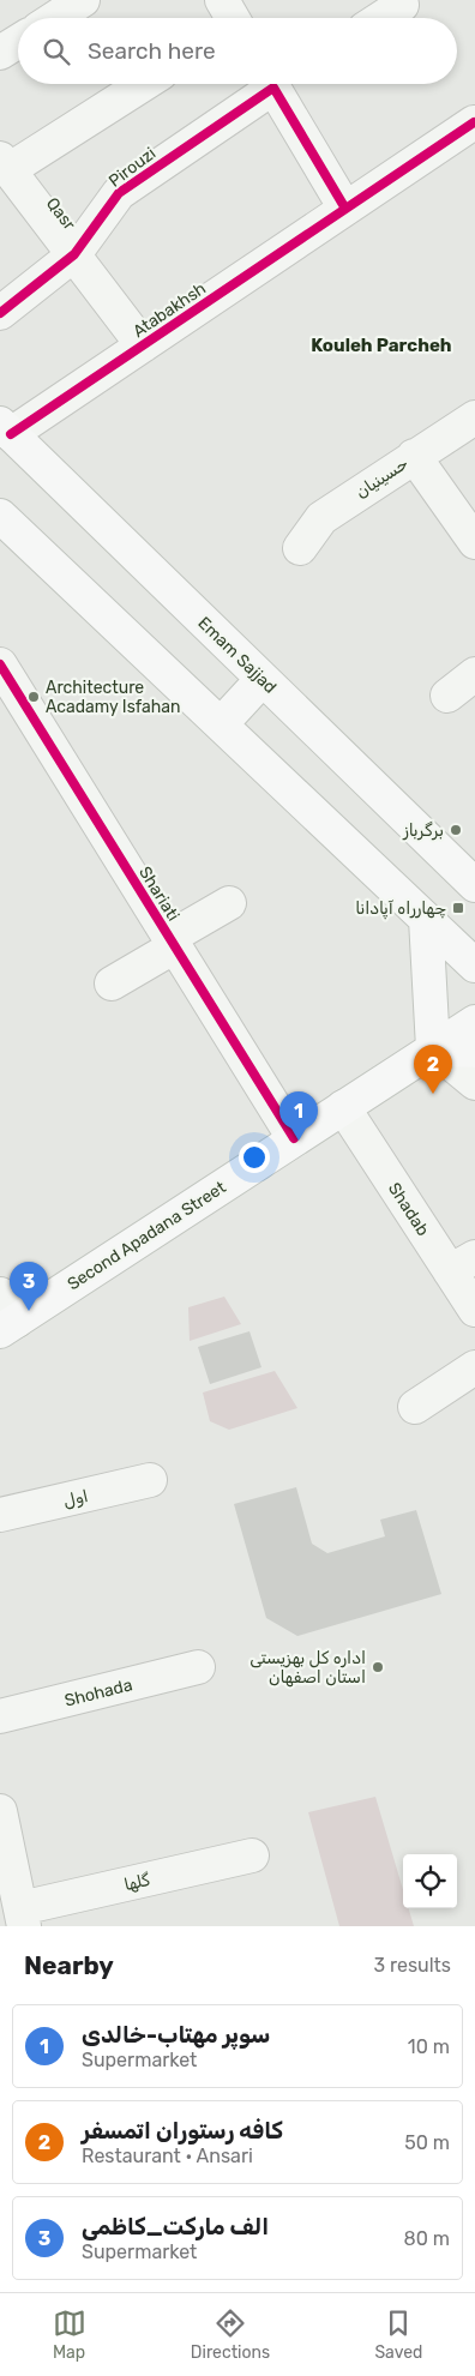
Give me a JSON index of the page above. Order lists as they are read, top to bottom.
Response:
{
  "streets": {
    "main road": ["Emam Sajjad", "Second Apadana Street"],
    "street": [
      "Pirouzi",
      "Qasr",
      "Atabakhsh",
      "حسینیان",
      "Shariati",
      "Shadab",
      "اول",
      "Shohada",
      "گلها"
    ]
  },
  "crossings": [
    ["Pirouzi", "Qasr"],
    ["Qasr", "Atabakhsh"],
    ["Atabakhsh", "Emam Sajjad"],
    ["Shariati", "Second Apadana Street"],
    ["Shadab", "Second Apadana Street"]
  ],
  "districts": ["Kouleh Parcheh"],
  "places": {
    "other": ["Architecture Acadamy Isfahan", "برگرباز", "اداره کل بهزیستی استان اصفهان"],
    "transit": ["چهارراه آپادانا"]
  },
  "page": {
    "search": "Search here",
    "pins": ["2", "1", "3"],
    "heading": ["Nearby", "3 results"],
    "list": [
      {
        "mark": "1",
        "name": "سوپر مهتاب-خالدی",
        "note": "Supermarket",
        "value": "10 m"
      },
      {
        "mark": "2",
        "name": "كافه رستوران اتمسفر",
        "note": "Restaurant · Ansari",
        "value": "50 m"
      },
      {
        "mark": "3",
        "name": "الف مارکت_کاظمی",
        "note": "Supermarket",
        "value": "80 m"
      }
    ],
    "nav": ["Map", "Directions", "Saved"]
  }
}
